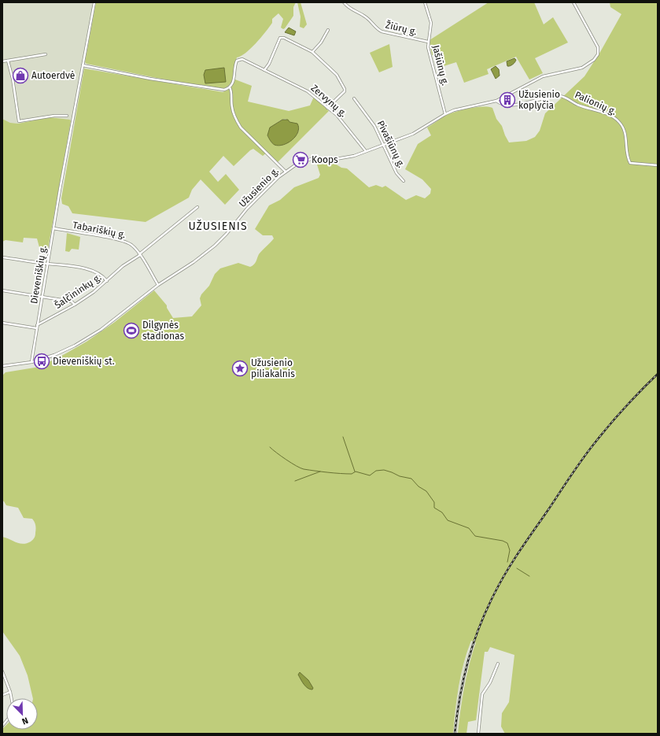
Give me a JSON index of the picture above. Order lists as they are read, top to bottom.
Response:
{
  "streets": {
    "street": [
      "Žiūrų g.",
      "Jašiūnų g.",
      "Zervynų g.",
      "Palionių g.",
      "Pivašiūnų g.",
      "Užusienio g.",
      "Tabariškių g.",
      "Dieveniškių g.",
      "Šalčininkų g."
    ]
  },
  "crossings": [
    ["Žiūrų g.", "Jašiūnų g."],
    ["Jašiūnų g.", "Užusienio g."],
    ["Zervynų g.", "Užusienio g."],
    ["Palionių g.", "Užusienio g."],
    ["Pivašiūnų g.", "Užusienio g."],
    ["Užusienio g.", "Tabariškių g."],
    ["Užusienio g.", "Dieveniškių g."],
    ["Tabariškių g.", "Dieveniškių g."],
    ["Tabariškių g.", "Šalčininkų g."],
    ["Dieveniškių g.", "Šalčininkų g."]
  ],
  "districts": ["UŽUSIENIS"],
  "places": {
    "shop": ["Autoerdvė"],
    "building": ["Užusienio koplyčia"],
    "supermarket": ["Koops"],
    "sports": ["Dilgynės stadionas"],
    "bus stop": ["Dieveniškių st."],
    "place": ["Užusienio piliakalnis"]
  },
  "north": "bottom right"
}
